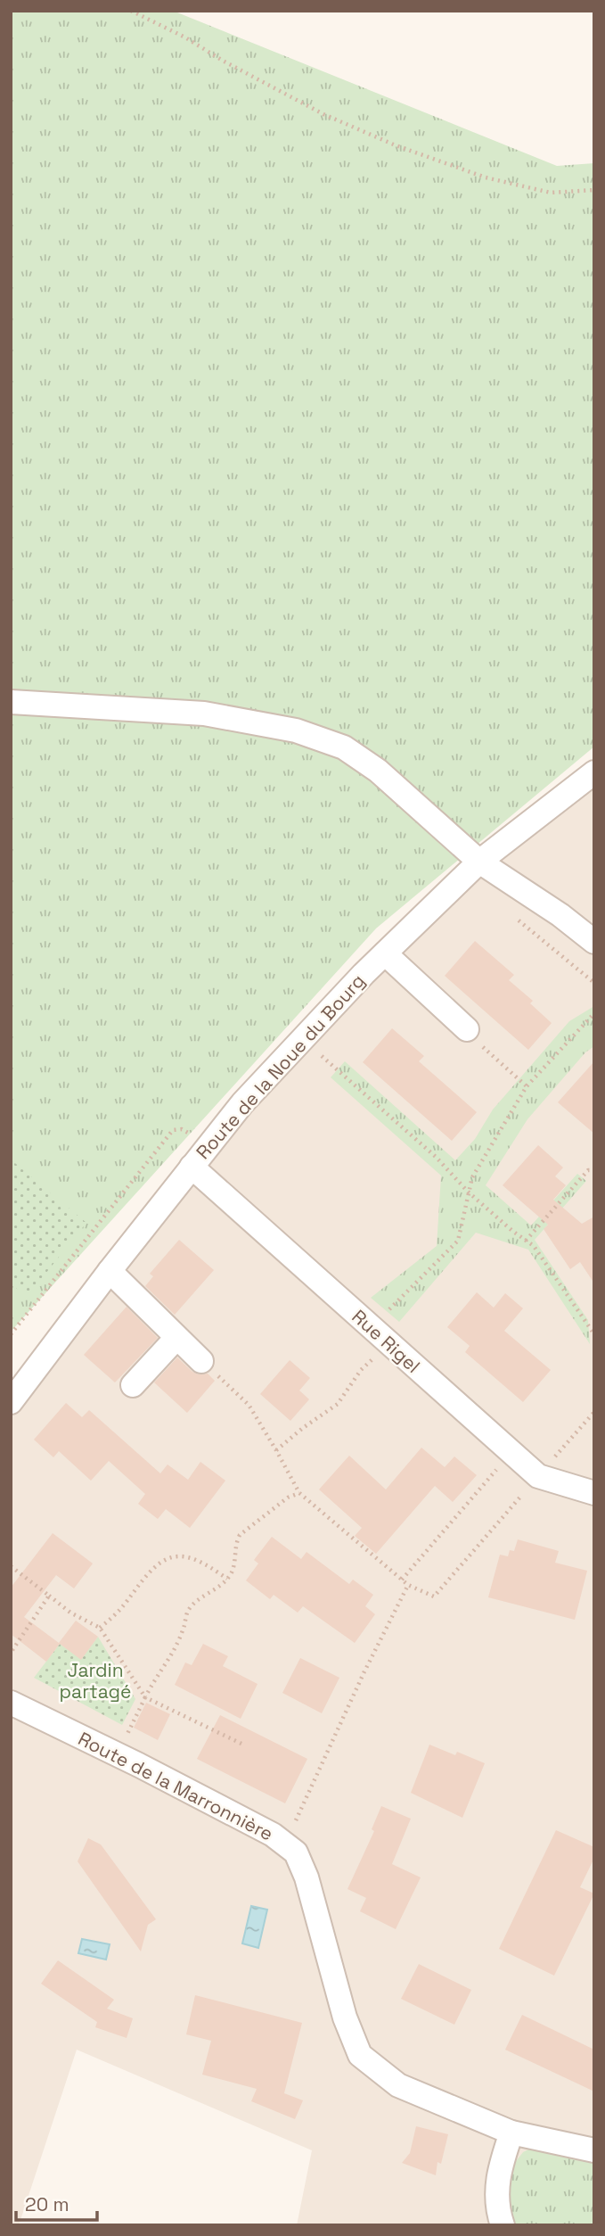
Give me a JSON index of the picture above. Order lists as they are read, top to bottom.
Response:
{
  "streets": {
    "street": ["Route de la Noue du Bourg", "Rue Rigel", "Route de la Marronnière"]
  },
  "crossings": [
    ["Route de la Noue du Bourg", "Rue Rigel"]
  ],
  "parks": ["Jardin partagé"],
  "scale_bar": "20 m"
}
